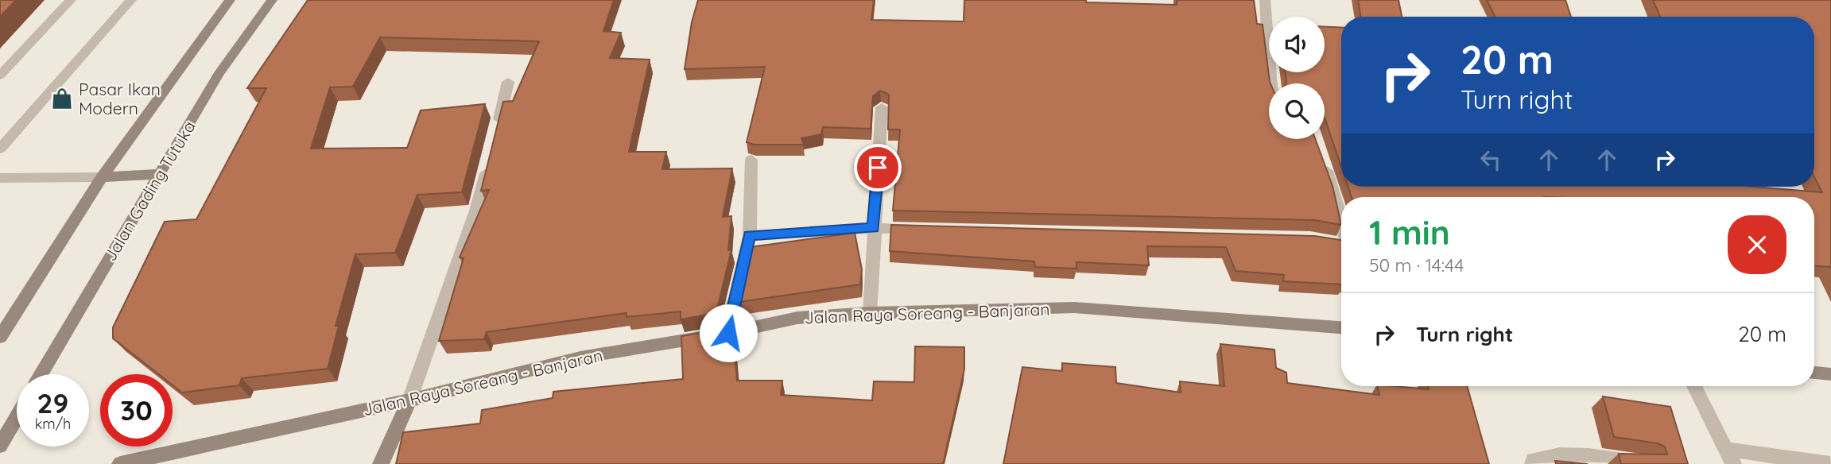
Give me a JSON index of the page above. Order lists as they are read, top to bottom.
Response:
{
  "streets": {
    "main road": ["Jalan Gading Tutuka", "Jalan Raya Soreang - Banjaran"]
  },
  "places": {
    "shop": ["Pasar Ikan Modern"]
  },
  "page": {
    "turn": ["20 m", "Turn right"],
    "heading": ["1 min", "50 m · 14:44"],
    "list": [
      {
        "name": "Turn right",
        "value": "20 m"
      }
    ],
    "speed": "29 km/h",
    "limit": "30"
  }
}
